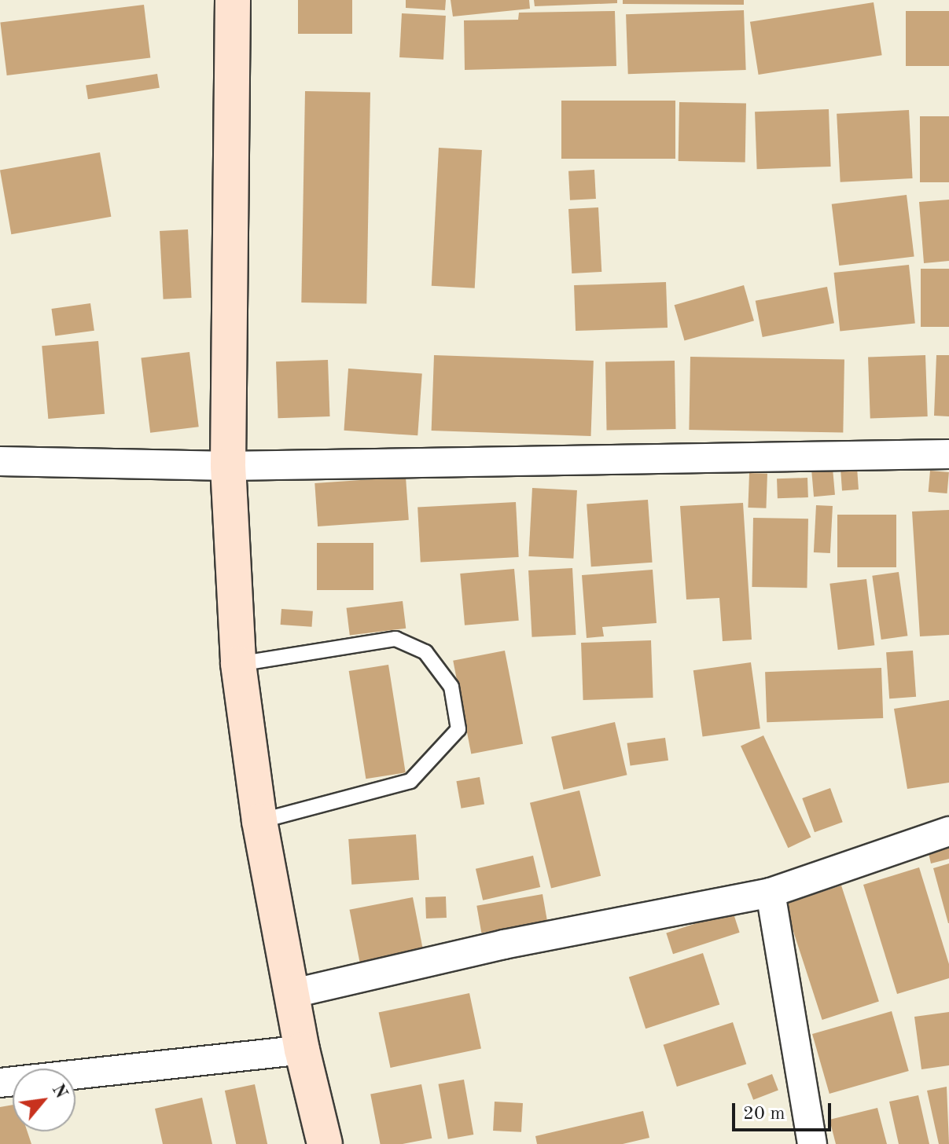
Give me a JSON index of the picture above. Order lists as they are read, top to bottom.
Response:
{
  "scale_bar": "20 m",
  "north": "top right"
}
